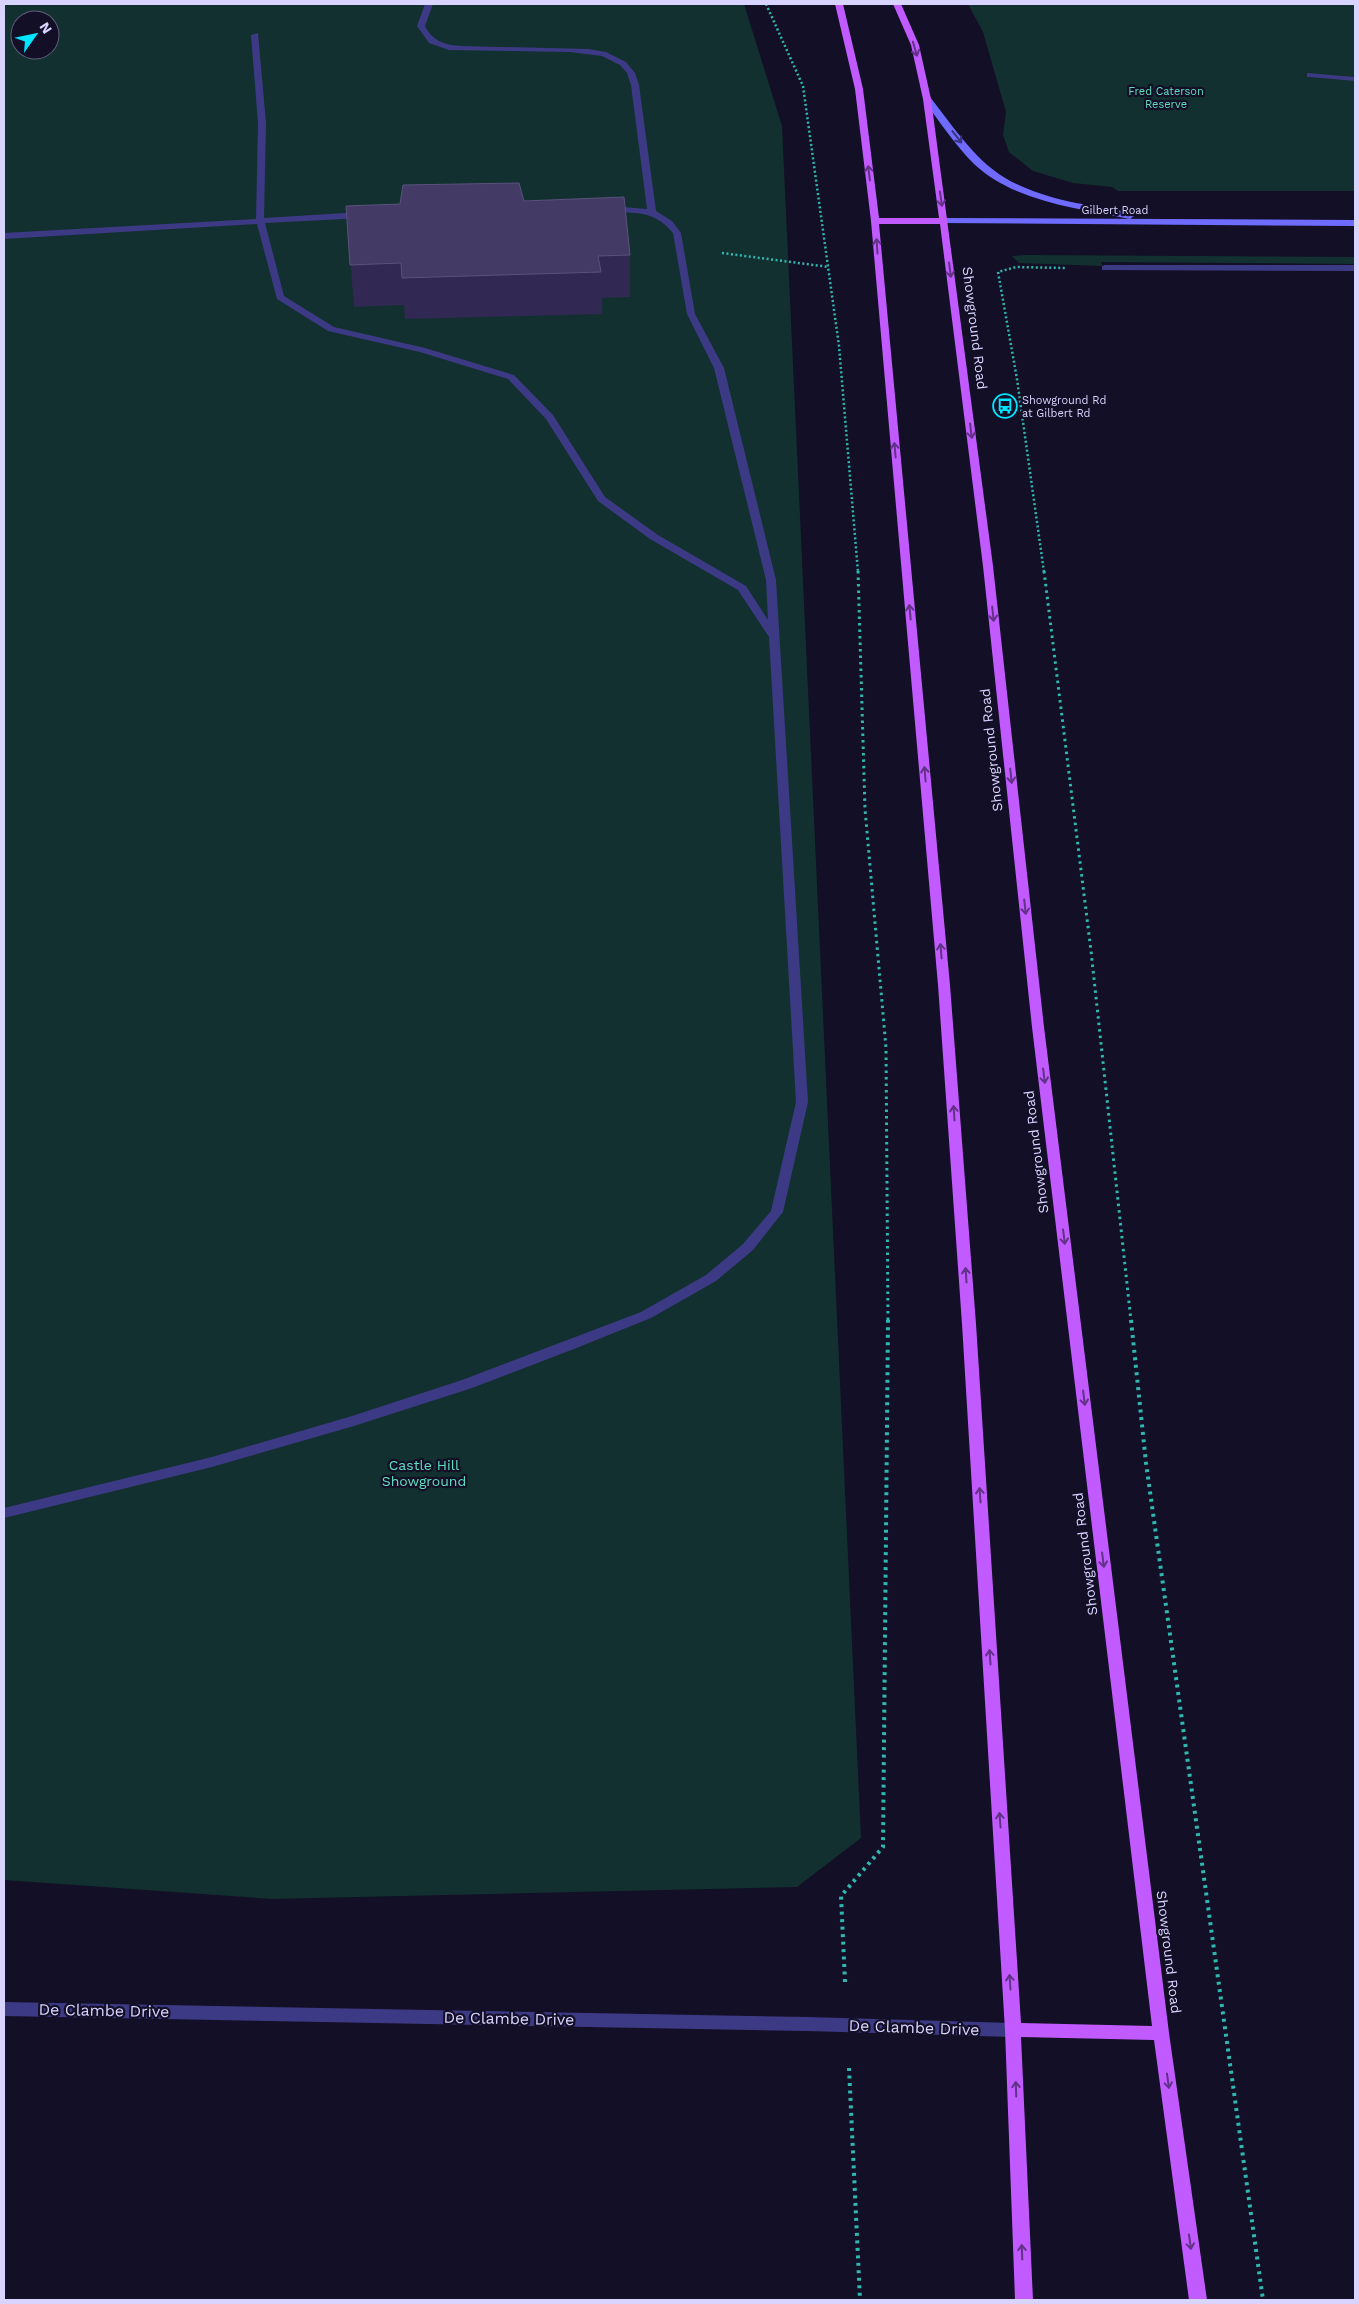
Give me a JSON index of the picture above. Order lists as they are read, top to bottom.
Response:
{
  "streets": {
    "main road": ["Gilbert Road", "Showground Road"],
    "street": ["De Clambe Drive"]
  },
  "crossings": [
    ["Gilbert Road", "Showground Road"]
  ],
  "parks": ["Fred Caterson Reserve", "Castle Hill Showground"],
  "places": {
    "bus stop": ["Showground Rd at Gilbert Rd"]
  },
  "north": "top right"
}
